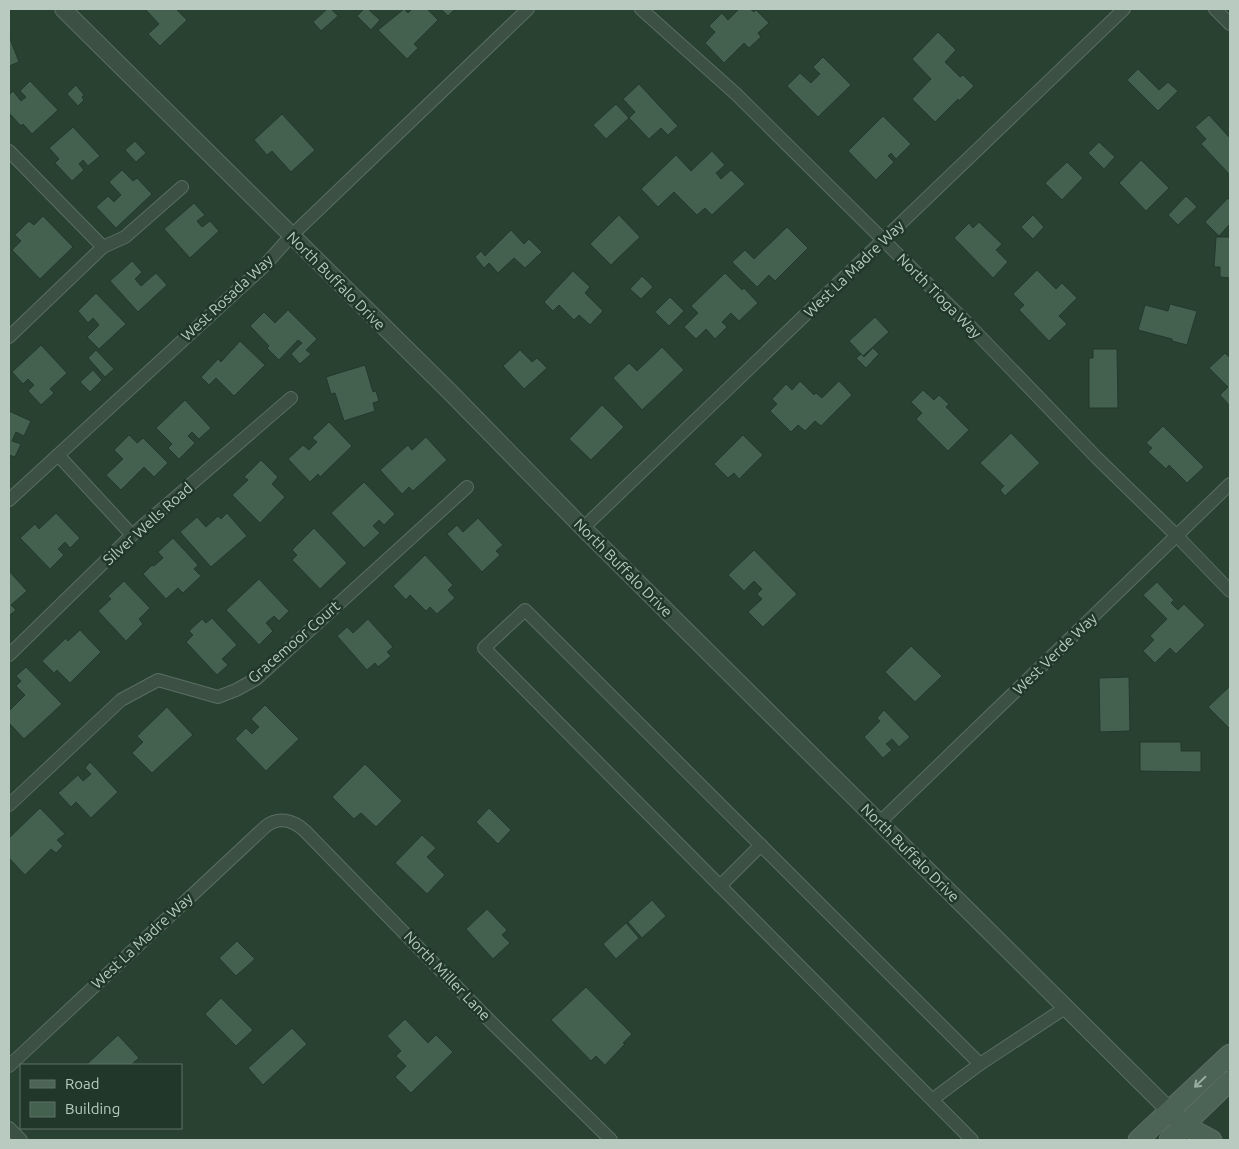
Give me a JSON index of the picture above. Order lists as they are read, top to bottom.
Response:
{
  "streets": {
    "main road": ["North Buffalo Drive"],
    "street": [
      "West La Madre Way",
      "North Tioga Way",
      "West Rosada Way",
      "Silver Wells Road",
      "Gracemoor Court",
      "West Verde Way",
      "North Miller Lane"
    ]
  },
  "crossings": [
    ["West La Madre Way", "North Buffalo Drive"],
    ["West La Madre Way", "North Tioga Way"],
    ["West La Madre Way", "North Miller Lane"],
    ["North Buffalo Drive", "West Rosada Way"],
    ["North Buffalo Drive", "West Verde Way"],
    ["North Tioga Way", "West Verde Way"]
  ],
  "legend": ["Road", "Building"]
}
